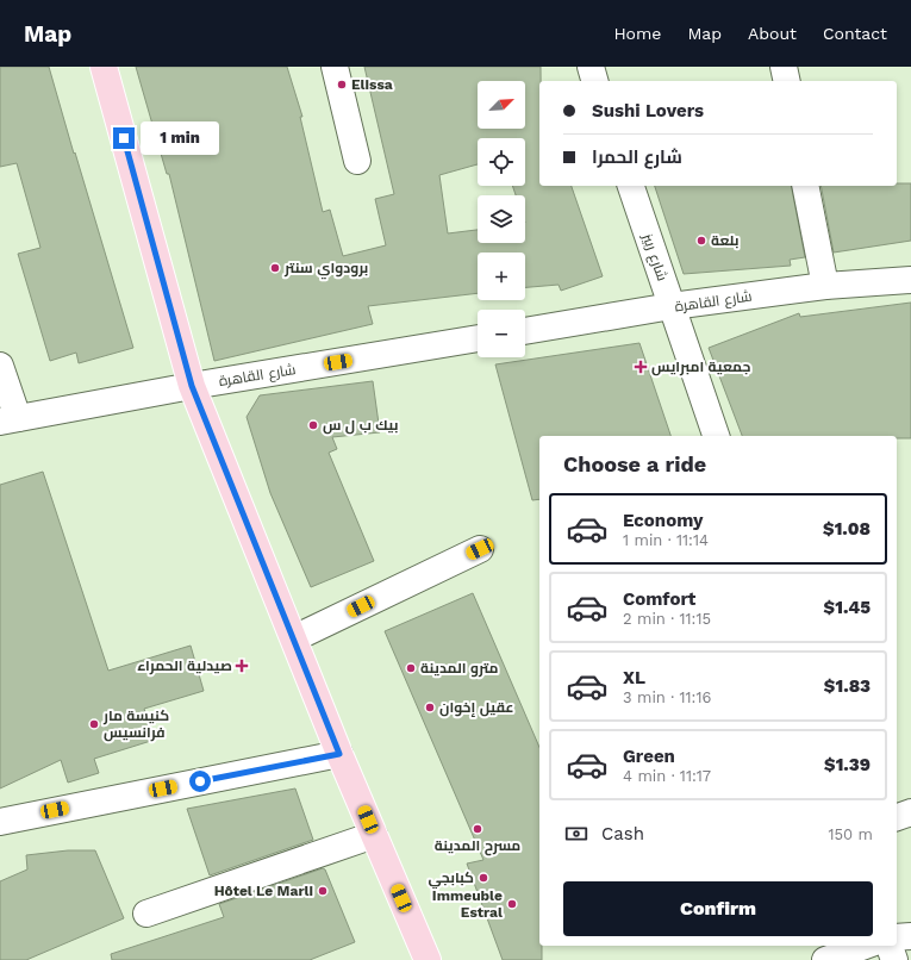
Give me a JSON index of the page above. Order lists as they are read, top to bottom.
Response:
{
  "streets": {
    "street": ["شارع ربيز", "شارع القاهرة"]
  },
  "crossings": [
    ["شارع ربيز", "شارع القاهرة"]
  ],
  "places": {
    "other": [
      "Elissa",
      "بلعة",
      "برودواي سنتر",
      "بيك ب ل س",
      "مترو المدينة",
      "عقيل إخوان",
      "كنيسة مار فرانسيس",
      "مسرح المدينة",
      "كبابجي",
      "Hôtel Le Marli",
      "Immeuble Estral"
    ],
    "health": ["جمعية امبرايس", "صيدلية الحمراء"]
  },
  "north": "top right",
  "page": {
    "header": "Map",
    "nav": [
      "Home",
      "Map",
      "About",
      "Contact"
    ],
    "map_buttons": ["+", "−"],
    "banner": ["Sushi Lovers", "شارع الحمرا"],
    "bubble": "1 min",
    "heading": "Choose a ride",
    "list": [
      {
        "name": "Economy",
        "note": "1 min · 11:14",
        "value": "$1.08"
      },
      {
        "name": "Comfort",
        "note": "2 min · 11:15",
        "value": "$1.45"
      },
      {
        "name": "XL",
        "note": "3 min · 11:16",
        "value": "$1.83"
      },
      {
        "name": "Green",
        "note": "4 min · 11:17",
        "value": "$1.39"
      }
    ],
    "pay": ["Cash", "150 m"],
    "buttons": "Confirm"
  }
}
